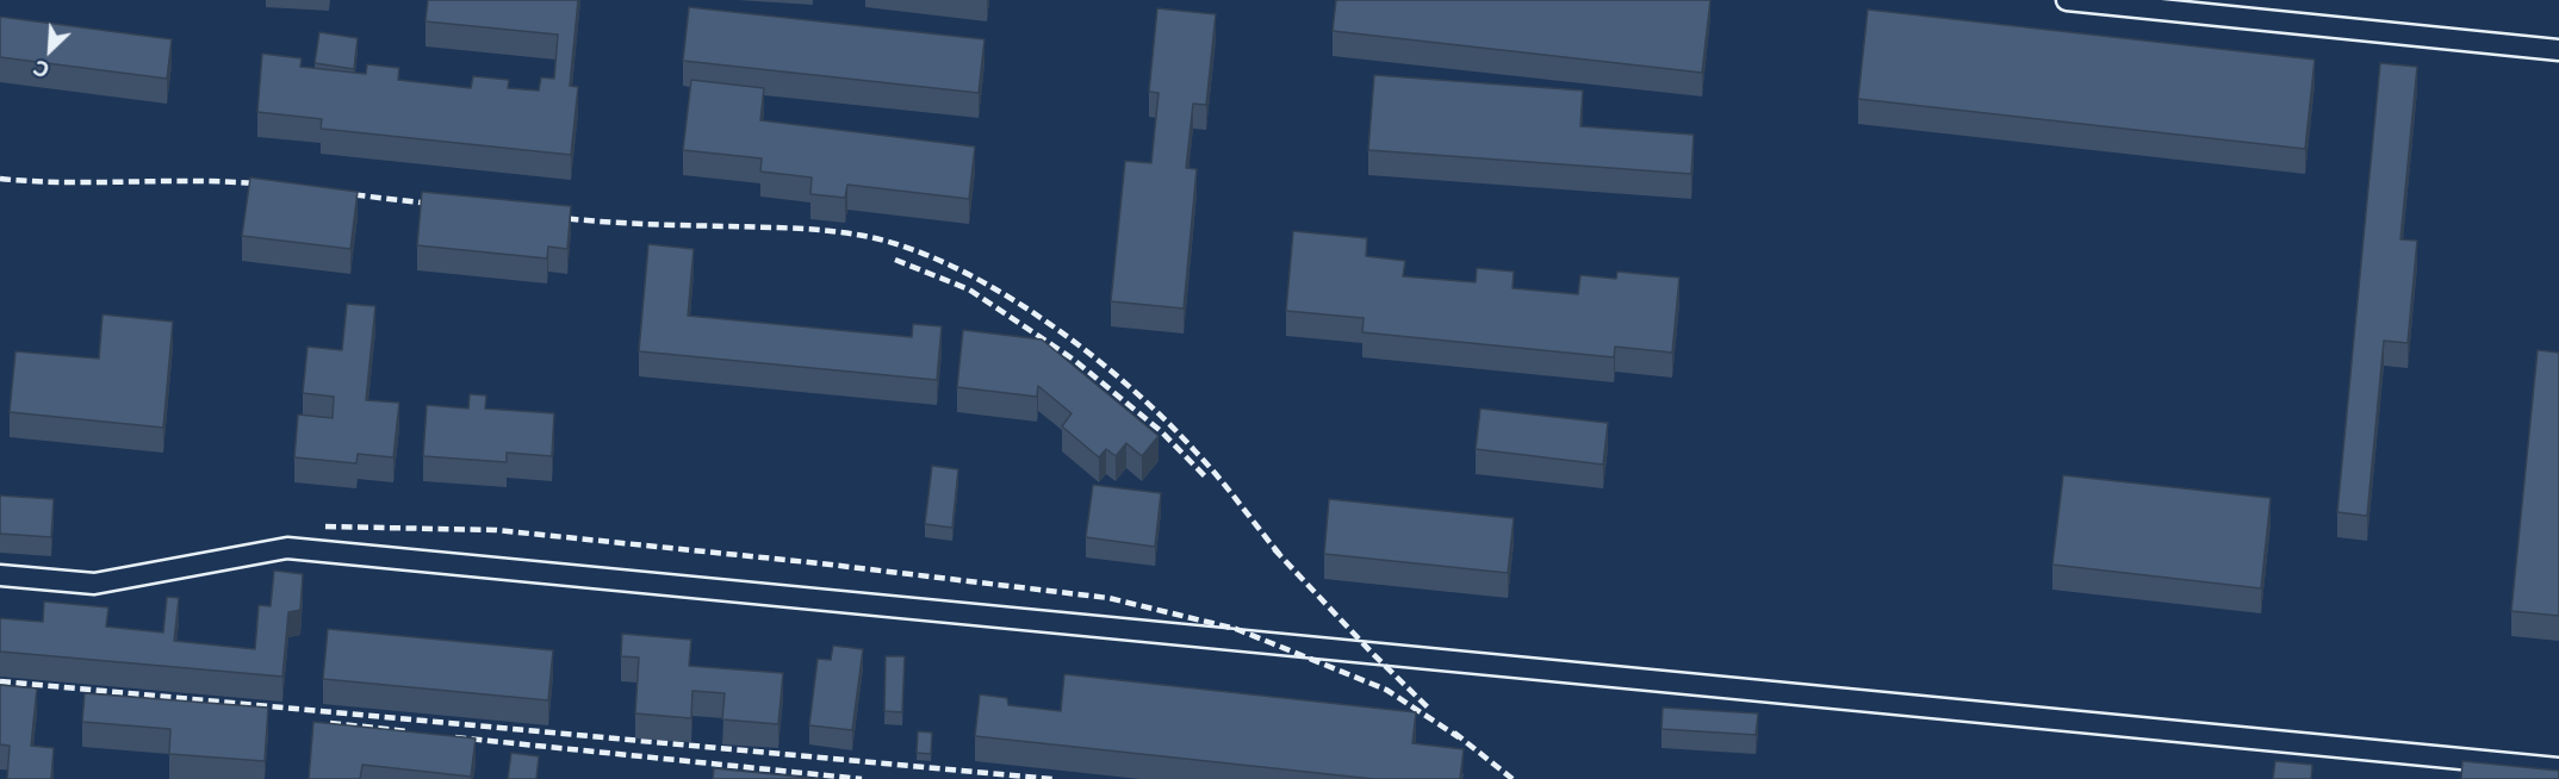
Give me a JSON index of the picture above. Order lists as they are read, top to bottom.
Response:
{
  "north": "bottom left"
}
